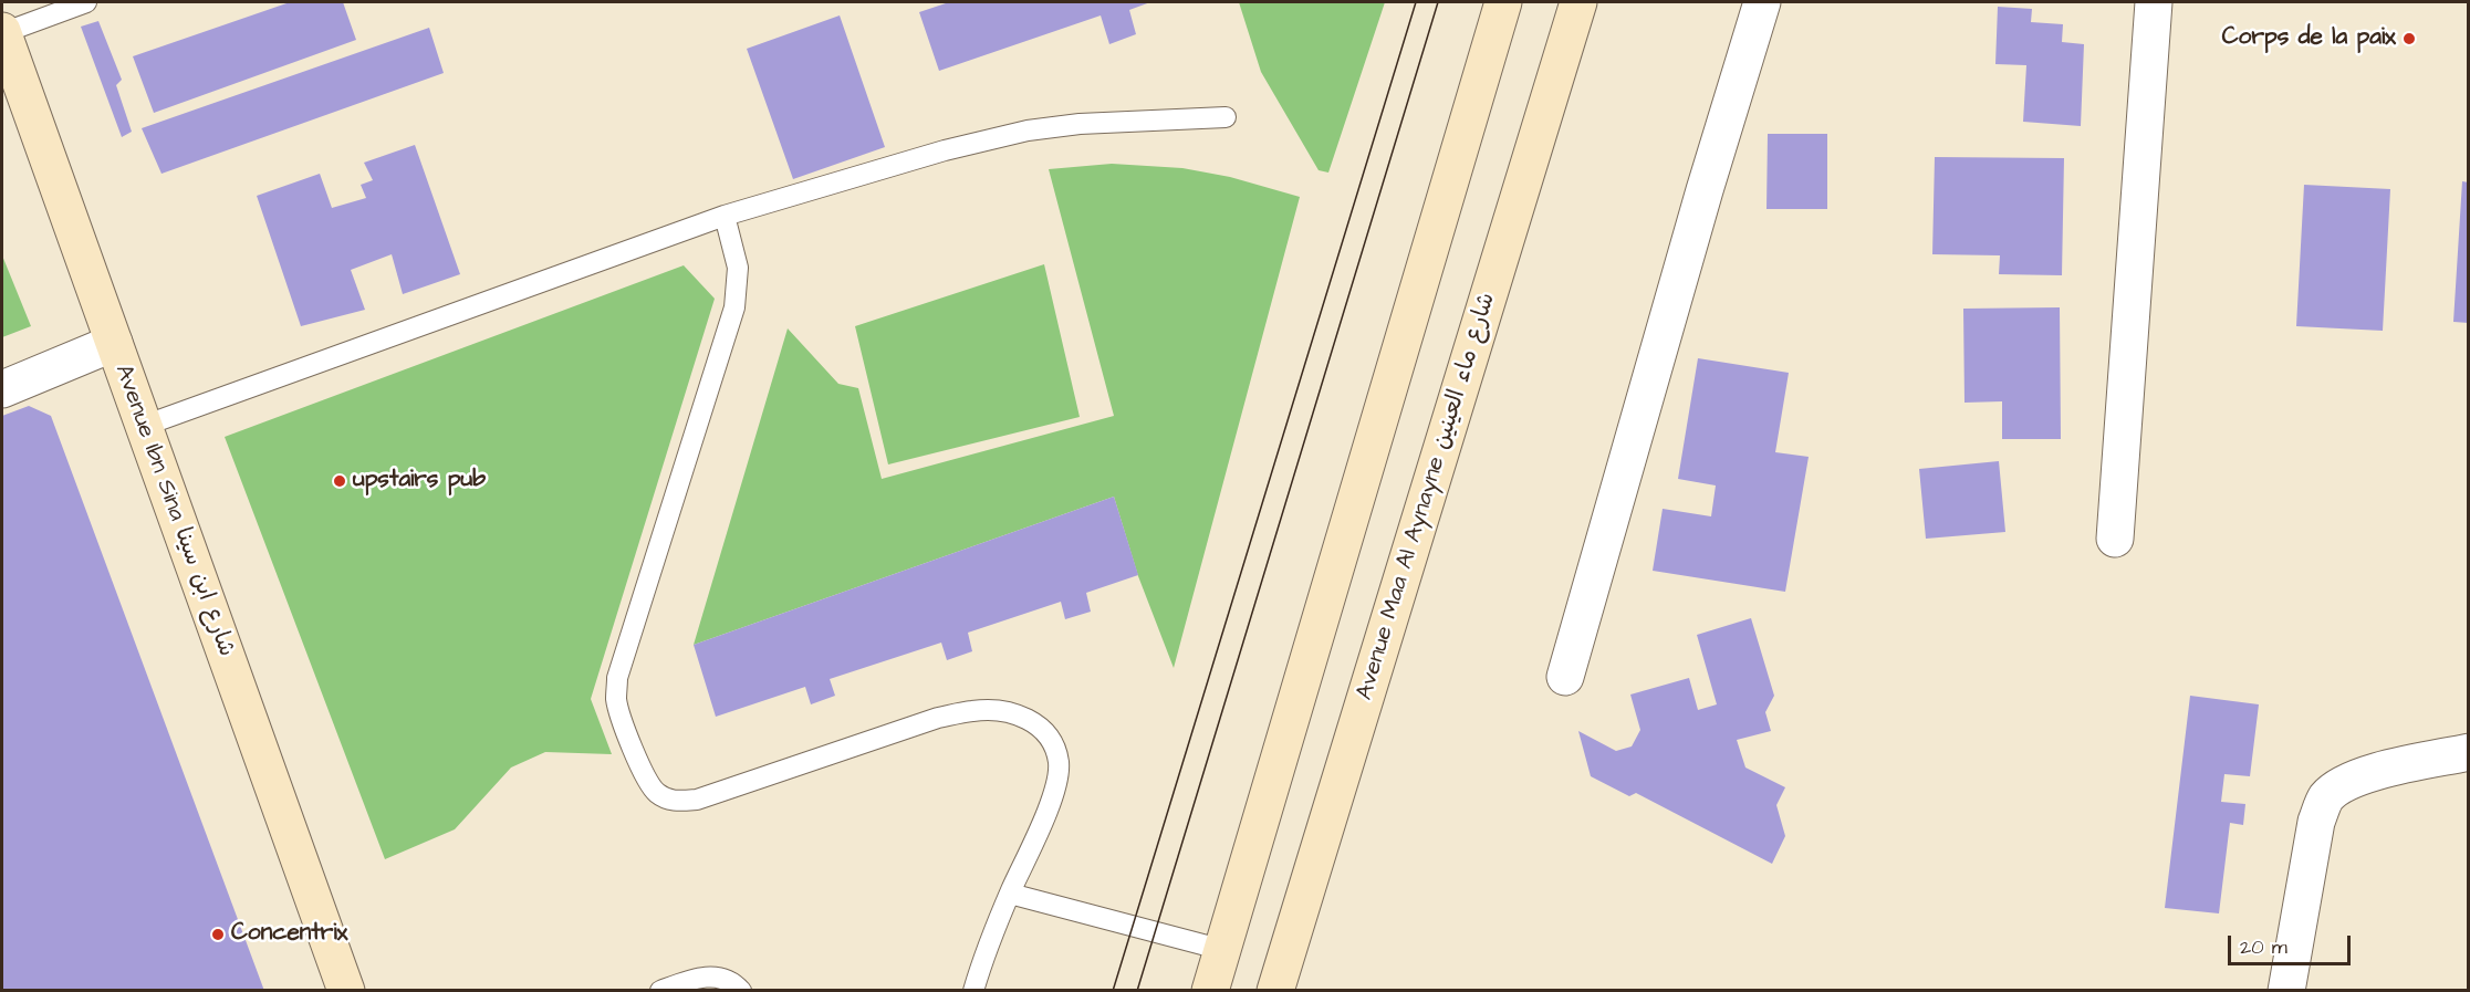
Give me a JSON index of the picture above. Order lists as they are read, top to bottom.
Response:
{
  "streets": {
    "street": ["Avenue Maa Al Aynayne شارع ماء العينين", "Avenue Ibn Sina شارع ابن سينا"]
  },
  "places": ["Corps de la paix", "upstairs pub", "Concentrix"],
  "scale_bar": "20 m"
}
